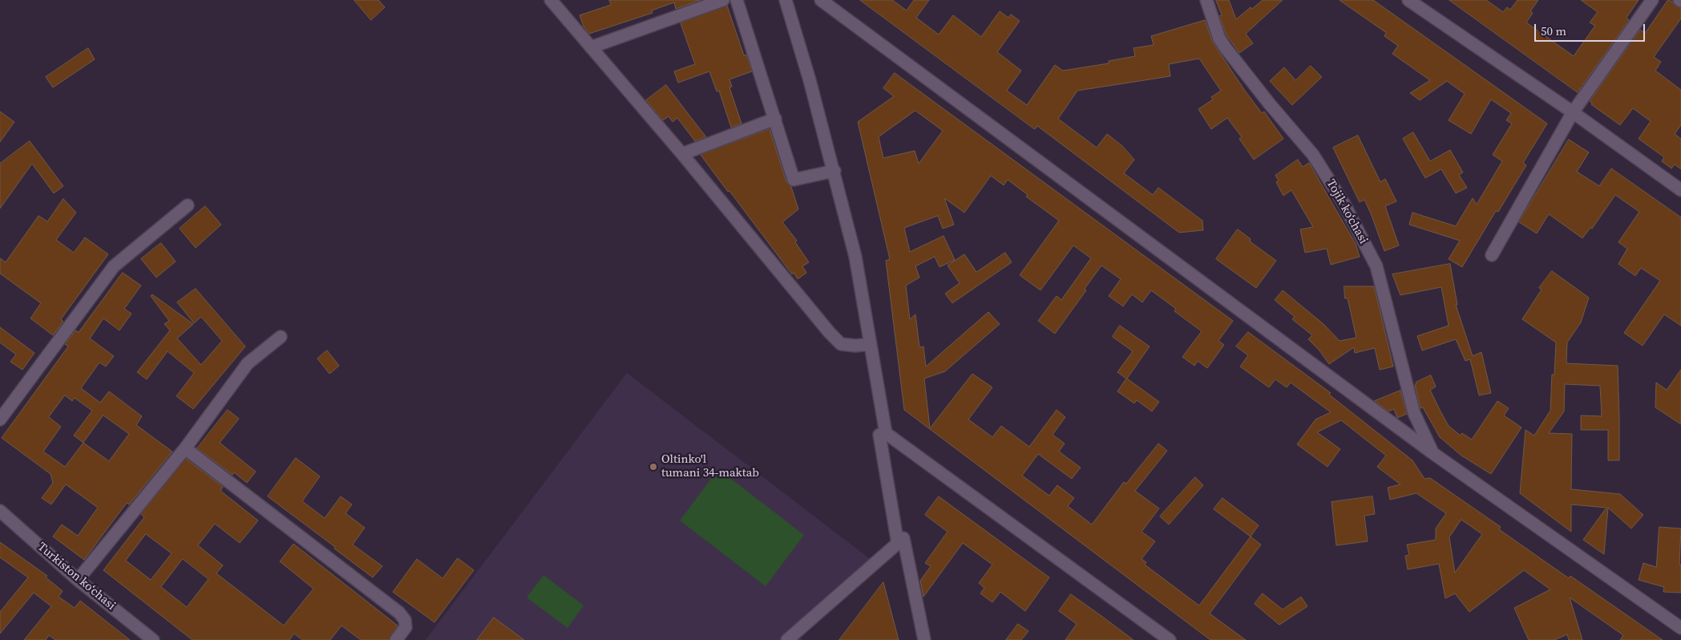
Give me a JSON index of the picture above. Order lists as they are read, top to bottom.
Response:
{
  "streets": {
    "street": ["Tojik koʻchasi", "Turkiston koʻchasi"]
  },
  "places": ["Oltinko'l tumani 34-maktab"],
  "scale_bar": "50 m"
}
